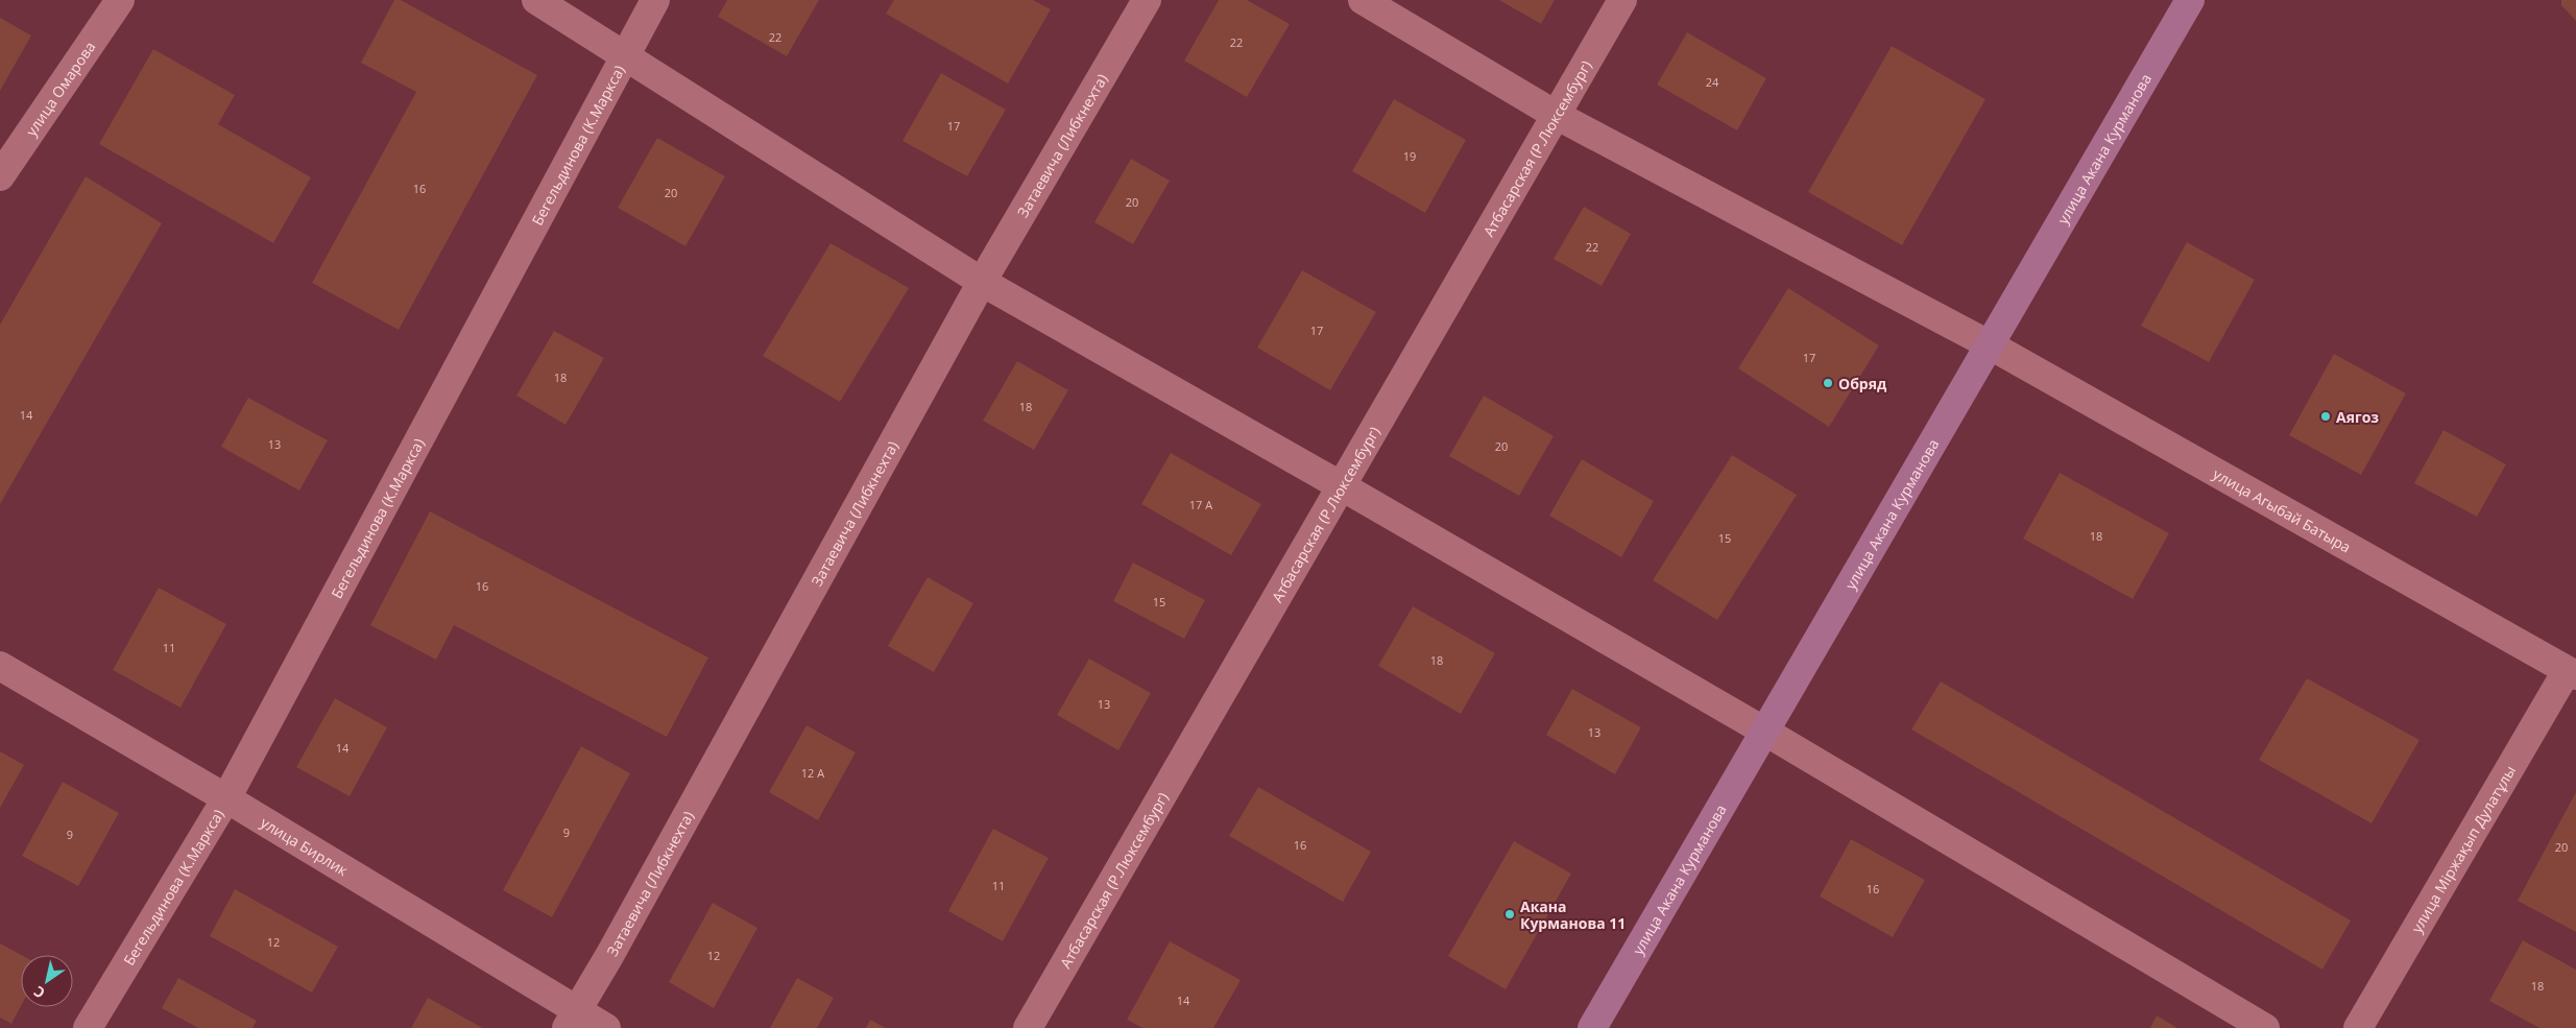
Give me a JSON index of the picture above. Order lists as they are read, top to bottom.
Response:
{
  "streets": {
    "main road": ["улица Акана Курманова"],
    "street": [
      "улица Омарова",
      "Бегельдинова (К.Маркса)",
      "Затаевича (Либкнехта)",
      "Атбасарская (Р.Люксембург)",
      "улица Агыбай Батыра",
      "улица Бирлик",
      "улица Міржақып Дулатұлы"
    ]
  },
  "crossings": [
    ["Бегельдинова (К.Маркса)", "улица Бирлик"],
    ["Затаевича (Либкнехта)", "улица Бирлик"],
    ["Атбасарская (Р.Люксембург)", "улица Агыбай Батыра"],
    ["улица Акана Курманова", "улица Агыбай Батыра"],
    ["улица Агыбай Батыра", "улица Міржақып Дулатұлы"]
  ],
  "places": ["Обряд", "Аягоз", "Акана Курманова 11"],
  "house_numbers": [
    "22",
    "22",
    "24",
    "17",
    "19",
    "16",
    "20",
    "20",
    "22",
    "17",
    "17",
    "18",
    "18",
    "14",
    "13",
    "20",
    "17 А",
    "18",
    "15",
    "16",
    "15",
    "11",
    "18",
    "13",
    "13",
    "14",
    "12 А",
    "9",
    "9",
    "16",
    "20",
    "11",
    "16",
    "12",
    "12",
    "18",
    "14"
  ],
  "north": "bottom left"
}
